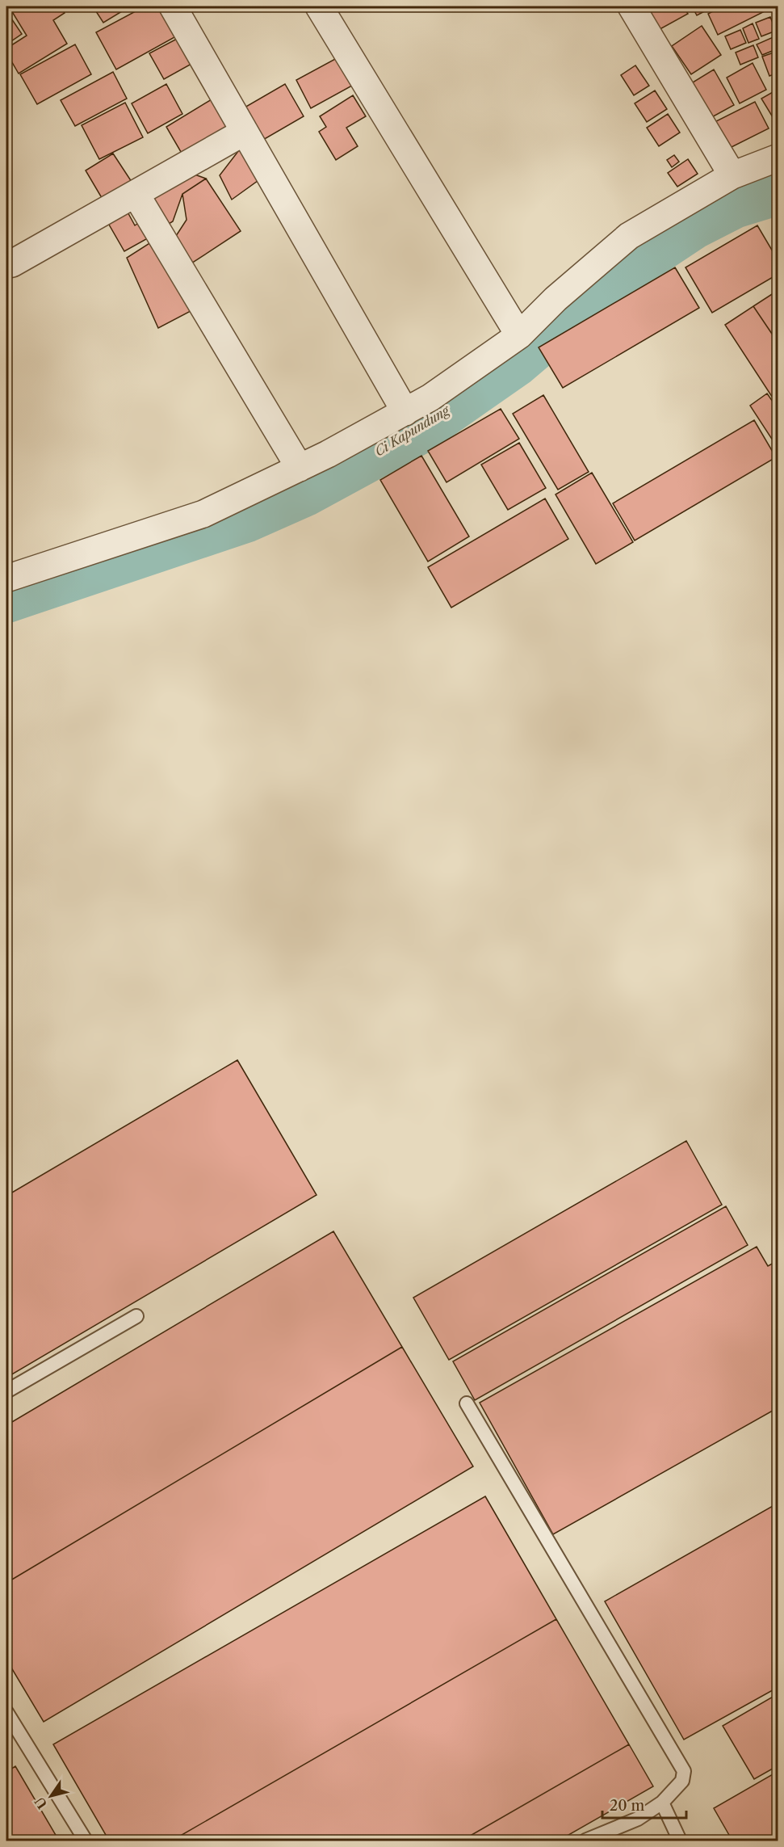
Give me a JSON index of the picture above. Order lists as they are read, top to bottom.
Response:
{
  "water": ["Ci Kapundung"],
  "scale_bar": "20 m",
  "north": "bottom left"
}
